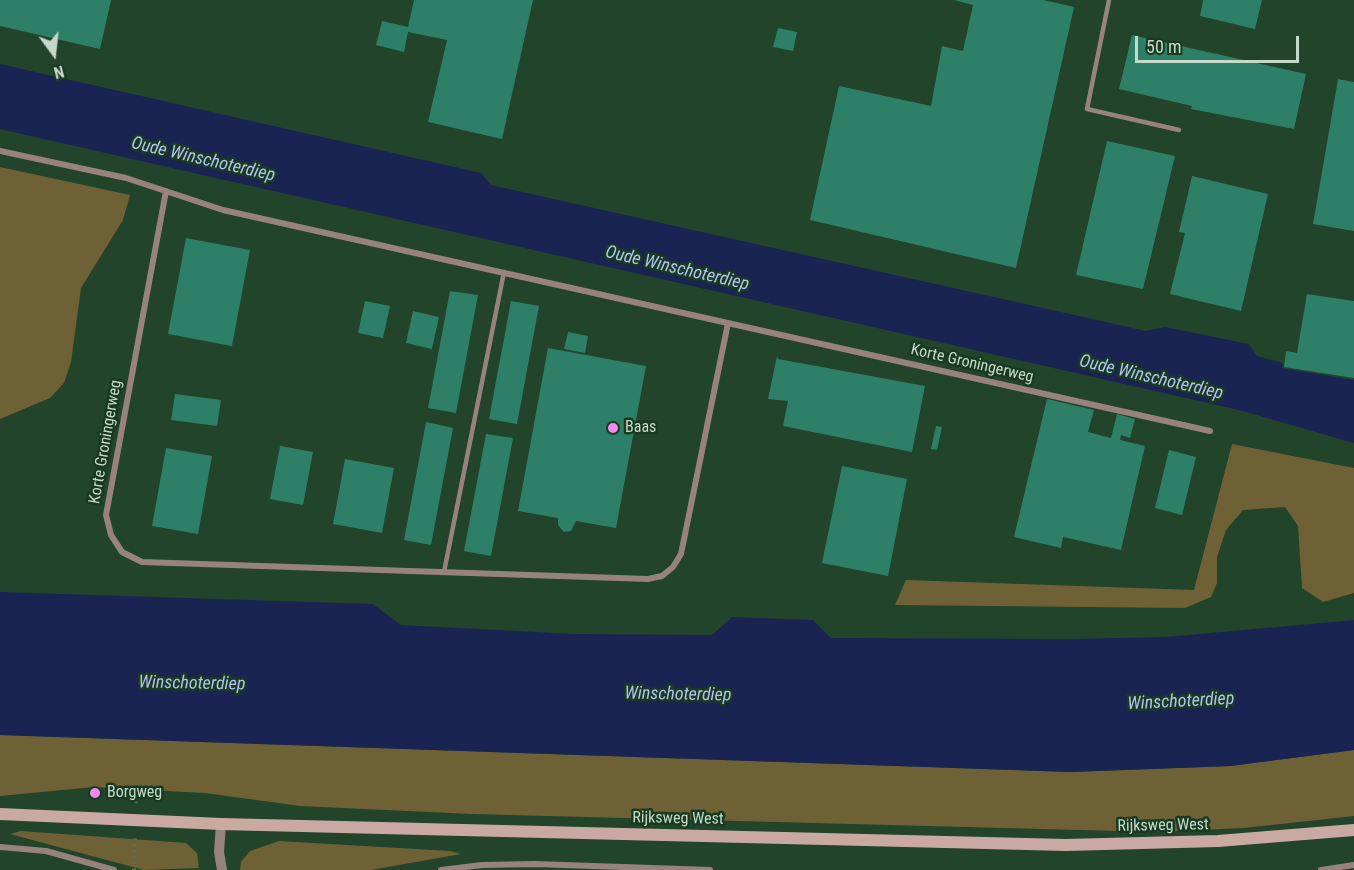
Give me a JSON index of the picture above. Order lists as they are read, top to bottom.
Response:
{
  "streets": {
    "main road": ["Rijksweg West"],
    "street": ["Korte Groningerweg"]
  },
  "water": ["Oude Winschoterdiep", "Winschoterdiep"],
  "places": ["Baas", "Borgweg"],
  "scale_bar": "50 m",
  "north": "bottom"
}
